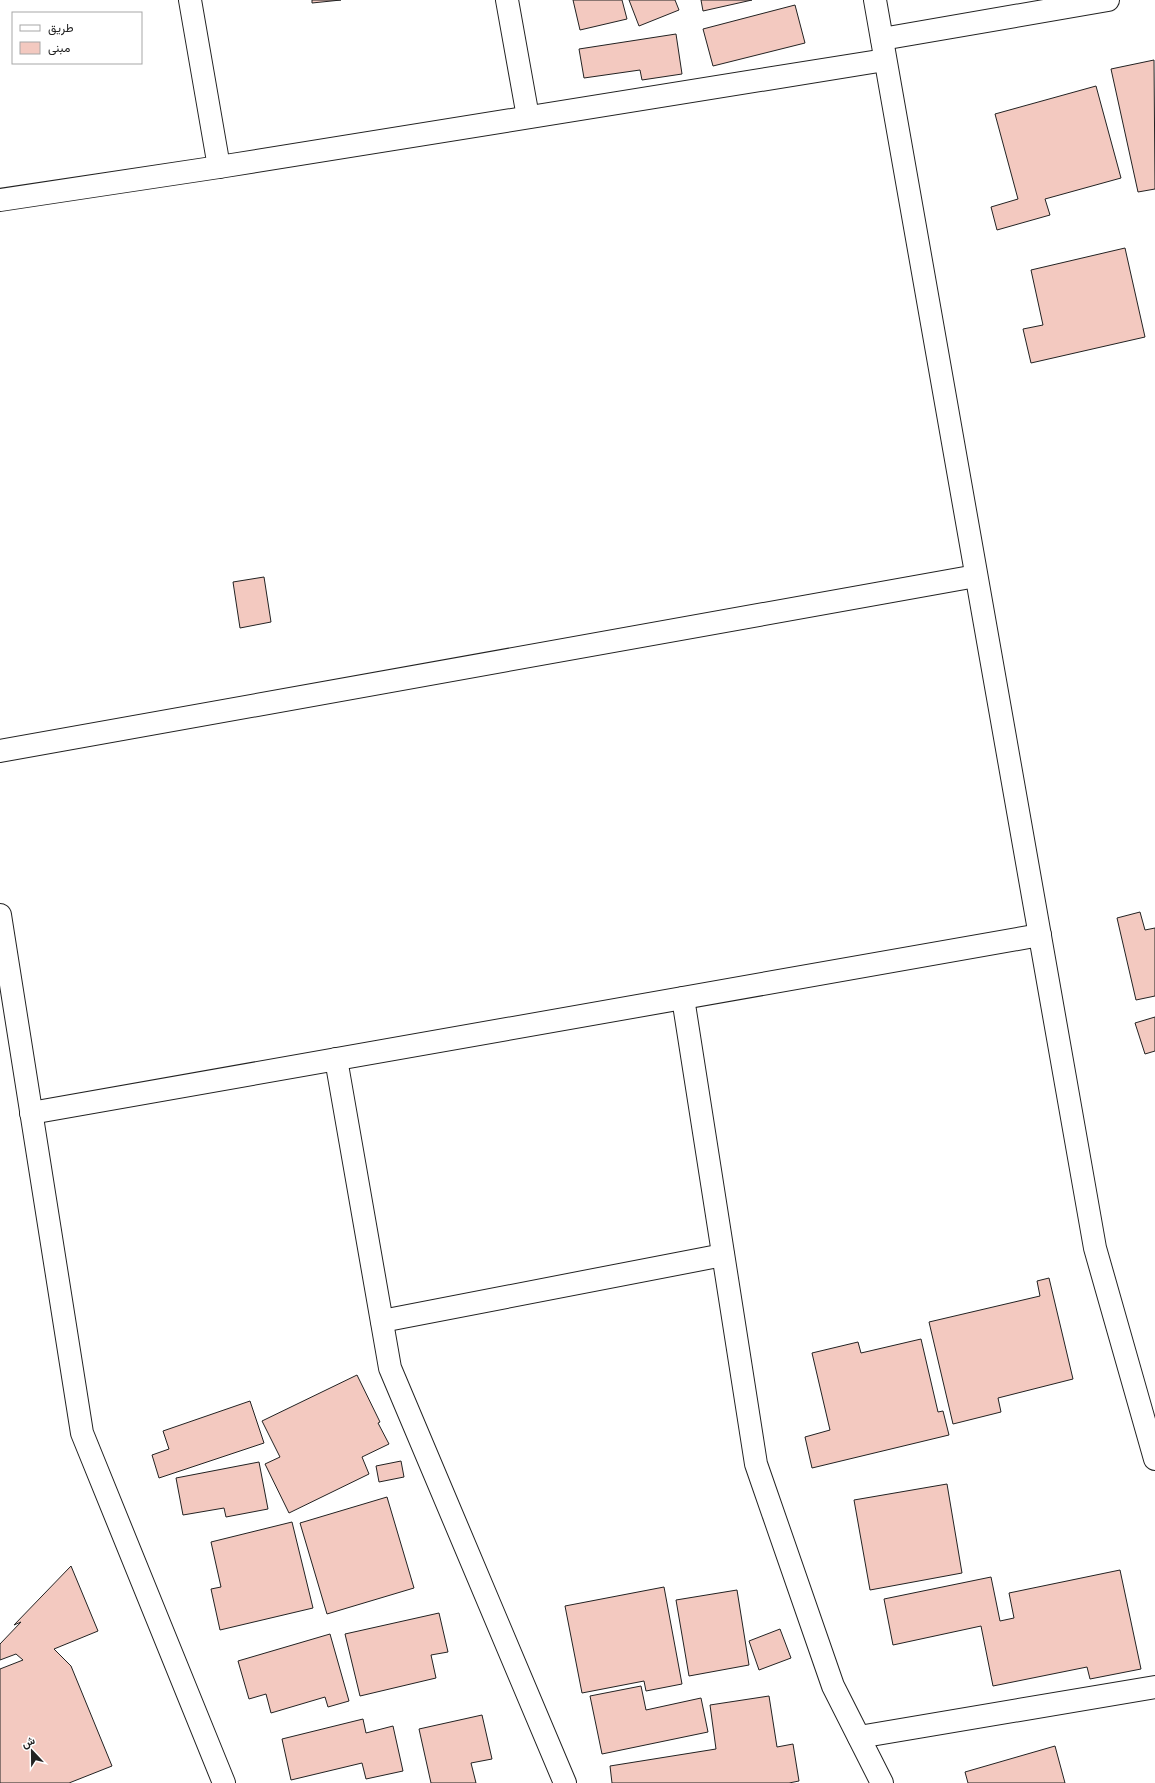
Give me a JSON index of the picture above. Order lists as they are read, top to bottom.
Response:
{
  "legend": ["طريق", "مبنى"],
  "north": "top"
}
